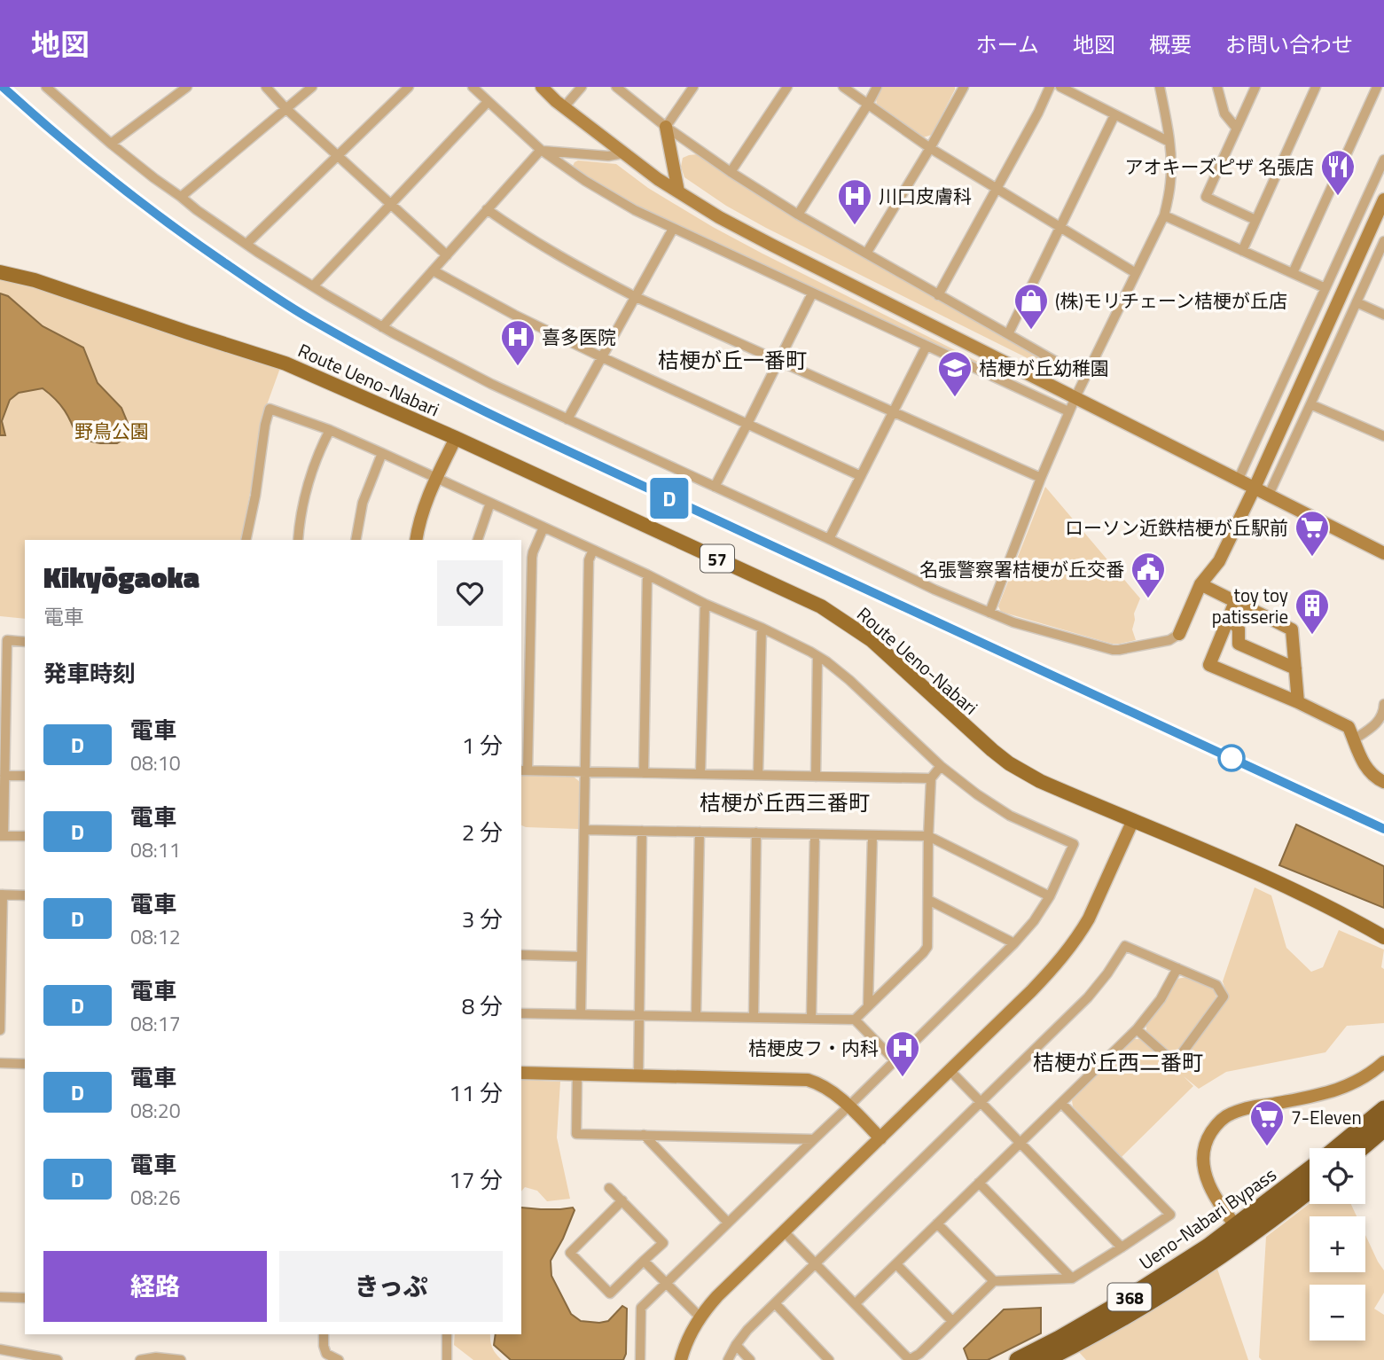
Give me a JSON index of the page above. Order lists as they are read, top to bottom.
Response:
{
  "streets": {
    "highway": ["Ueno-Nabari Bypass", "368"],
    "main road": ["Route Ueno-Nabari", "57"]
  },
  "districts": ["桔梗が丘一番町", "桔梗が丘西三番町", "桔梗が丘西二番町"],
  "parks": ["野鳥公園"],
  "places": {
    "restaurant": ["アオキーズピザ 名張店"],
    "hospital": ["川口皮膚科", "喜多医院", "桔梗皮フ・内科"],
    "shop": ["(株)モリチェーン桔梗が丘店"],
    "school or university": ["桔梗が丘幼稚園"],
    "supermarket": ["ローソン近鉄桔梗が丘駅前", "7-Eleven"],
    "public building": ["名張警察署桔梗が丘交番"],
    "building": ["toy toy patisserie"]
  },
  "page": {
    "header": "地図",
    "nav": [
      "ホーム",
      "地図",
      "概要",
      "お問い合わせ"
    ],
    "on_map": "D",
    "heading": [
      ["Kikyōgaoka", "電車"],
      "発車時刻"
    ],
    "list": [
      {
        "mark": "D",
        "name": "電車",
        "note": "08:10",
        "value": "1 分"
      },
      {
        "mark": "D",
        "name": "電車",
        "note": "08:11",
        "value": "2 分"
      },
      {
        "mark": "D",
        "name": "電車",
        "note": "08:12",
        "value": "3 分"
      },
      {
        "mark": "D",
        "name": "電車",
        "note": "08:17",
        "value": "8 分"
      },
      {
        "mark": "D",
        "name": "電車",
        "note": "08:20",
        "value": "11 分"
      },
      {
        "mark": "D",
        "name": "電車",
        "note": "08:26",
        "value": "17 分"
      }
    ],
    "map_buttons": ["+", "−"],
    "buttons": ["経路", "きっぷ"]
  }
}
